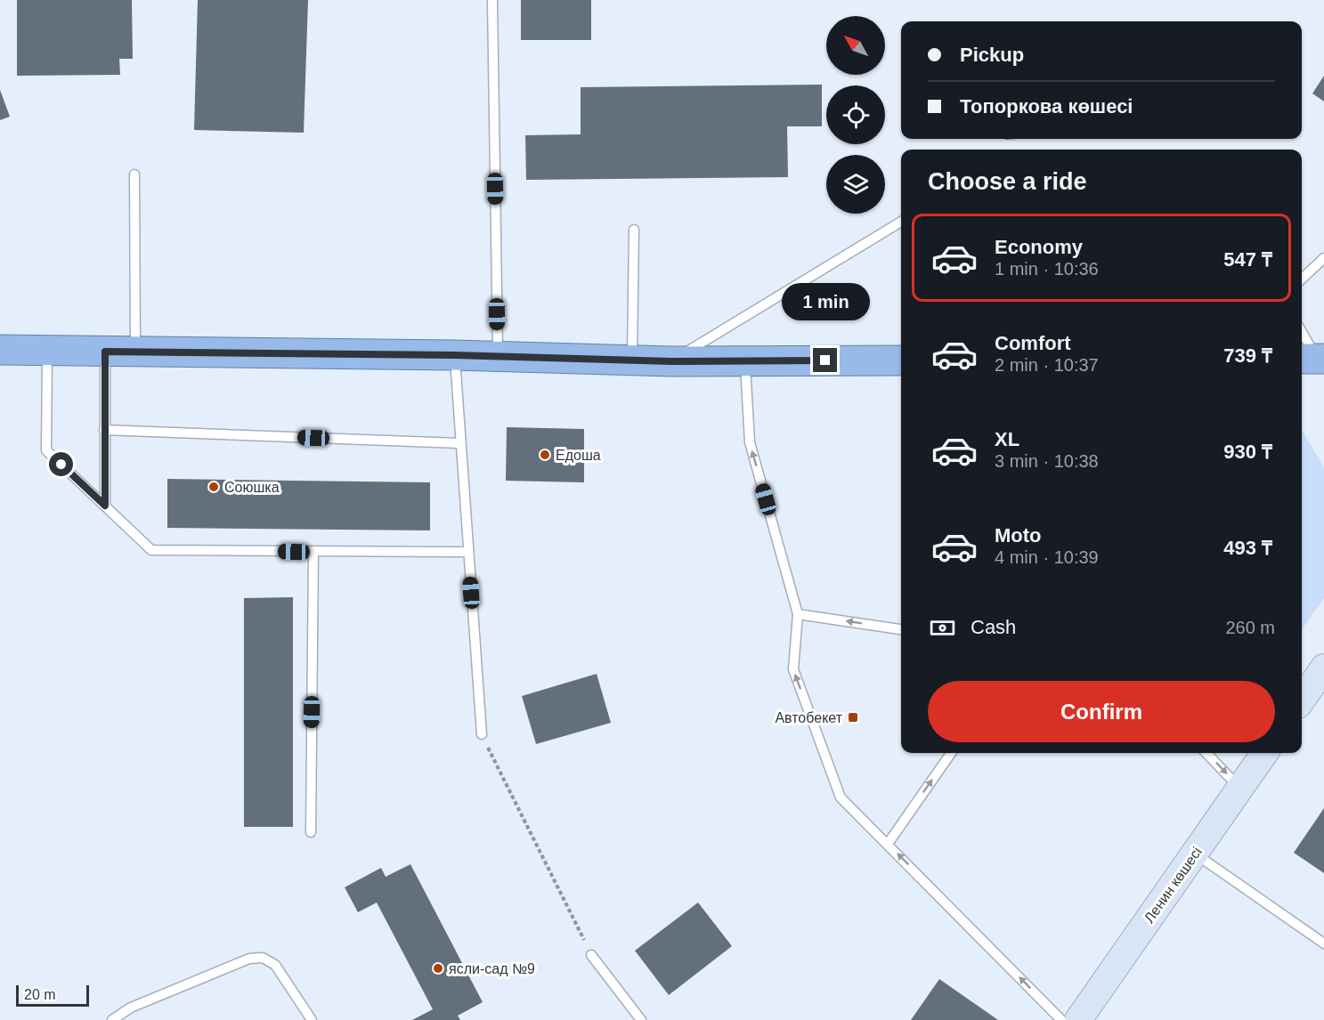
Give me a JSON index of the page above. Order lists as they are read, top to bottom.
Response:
{
  "streets": {
    "main road": ["Ленин көшесі"]
  },
  "places": {
    "other": ["Едоша", "Союшка", "ясли-сад №9"],
    "transit": ["Автобекет"]
  },
  "scale_bar": "20 m",
  "north": "top left",
  "page": {
    "banner": ["Pickup", "Топоркова көшесі"],
    "heading": "Choose a ride",
    "list": [
      {
        "name": "Economy",
        "note": "1 min · 10:36",
        "value": "547 ₸"
      },
      {
        "name": "Comfort",
        "note": "2 min · 10:37",
        "value": "739 ₸"
      },
      {
        "name": "XL",
        "note": "3 min · 10:38",
        "value": "930 ₸"
      },
      {
        "name": "Moto",
        "note": "4 min · 10:39",
        "value": "493 ₸"
      }
    ],
    "bubble": "1 min",
    "pay": ["Cash", "260 m"],
    "buttons": "Confirm",
    "scale": "20 m"
  }
}
